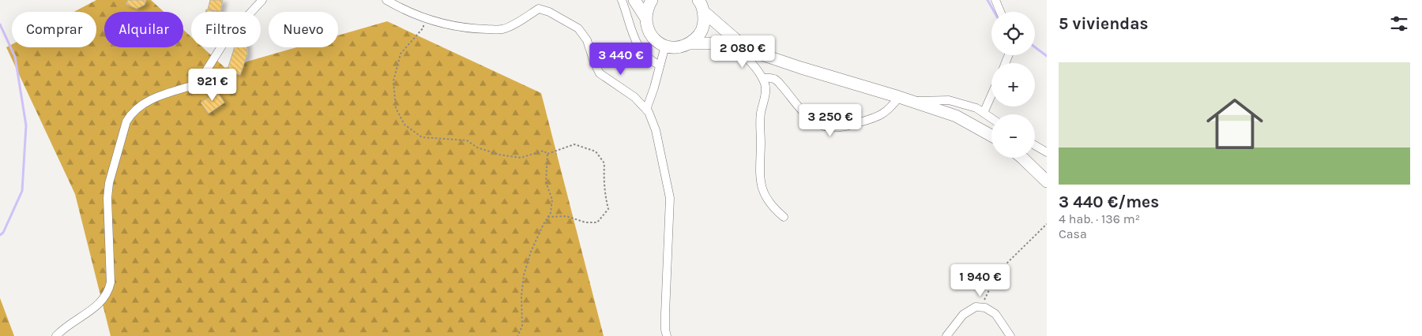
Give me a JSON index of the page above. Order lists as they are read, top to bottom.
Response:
{
  "page": {
    "heading": "5 viviendas",
    "map_buttons": ["+", "−"],
    "chip": [
      "Comprar",
      "Alquilar",
      "Filtros",
      "Nuevo"
    ],
    "price": [
      "2 080 €",
      "3 440 €",
      "921 €",
      "3 250 €",
      "1 940 €"
    ],
    "list": [
      {
        "name": "3 440 €/mes",
        "note": "4 hab. · 136 m² · Casa"
      }
    ]
  }
}
